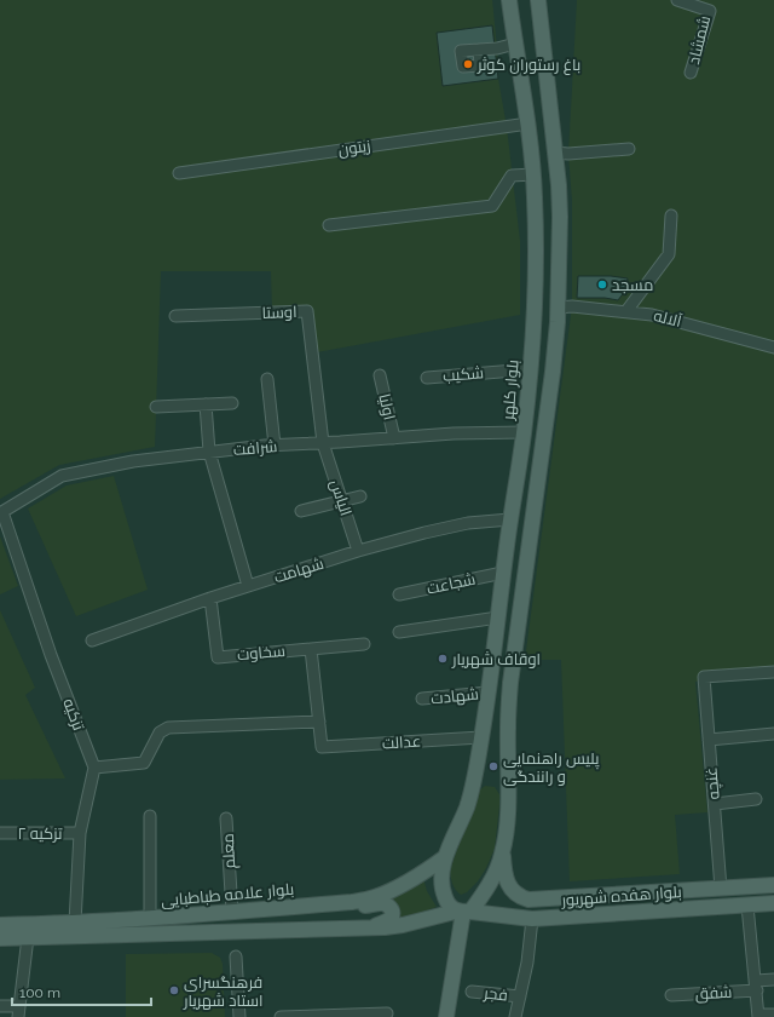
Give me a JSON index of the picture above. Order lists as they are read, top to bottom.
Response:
{
  "streets": {
    "main road": ["بلوار کلهر", "بلوار علامه طباطبایی", "بلوار هفده شهریور"],
    "street": [
      "شمشاد",
      "زیتون",
      "اوستا",
      "آلاله",
      "شکیب",
      "اولیا",
      "شرافت",
      "الیاس",
      "شهامت",
      "شجاعت",
      "سخاوت",
      "شهادت",
      "تزکیه",
      "عدالت",
      "غنچه",
      "تزکیه ۲",
      "معلم",
      "شفق",
      "فجر"
    ]
  },
  "crossings": [
    ["زیتون", "بلوار کلهر"],
    ["اوستا", "شرافت"],
    ["اوستا", "الیاس"],
    ["شکیب", "بلوار کلهر"],
    ["بلوار کلهر", "شرافت"],
    ["بلوار کلهر", "شهامت"],
    ["بلوار کلهر", "شجاعت"],
    ["بلوار کلهر", "شهادت"],
    ["بلوار کلهر", "عدالت"],
    ["بلوار کلهر", "بلوار علامه طباطبایی"],
    ["بلوار کلهر", "بلوار هفده شهریور"],
    ["اولیا", "شرافت"],
    ["شرافت", "الیاس"],
    ["شرافت", "تزکیه"],
    ["الیاس", "شهامت"],
    ["شهامت", "سخاوت"],
    ["غنچه", "بلوار هفده شهریور"],
    ["معلم", "بلوار علامه طباطبایی"]
  ],
  "places": [
    "باغ رستوران کوثر",
    "مسجد",
    "اوقاف شهریار",
    "پلیس راهنمایی و رانندگی",
    "فرهنگسرای استاد شهریار"
  ],
  "scale_bar": "100 m"
}
